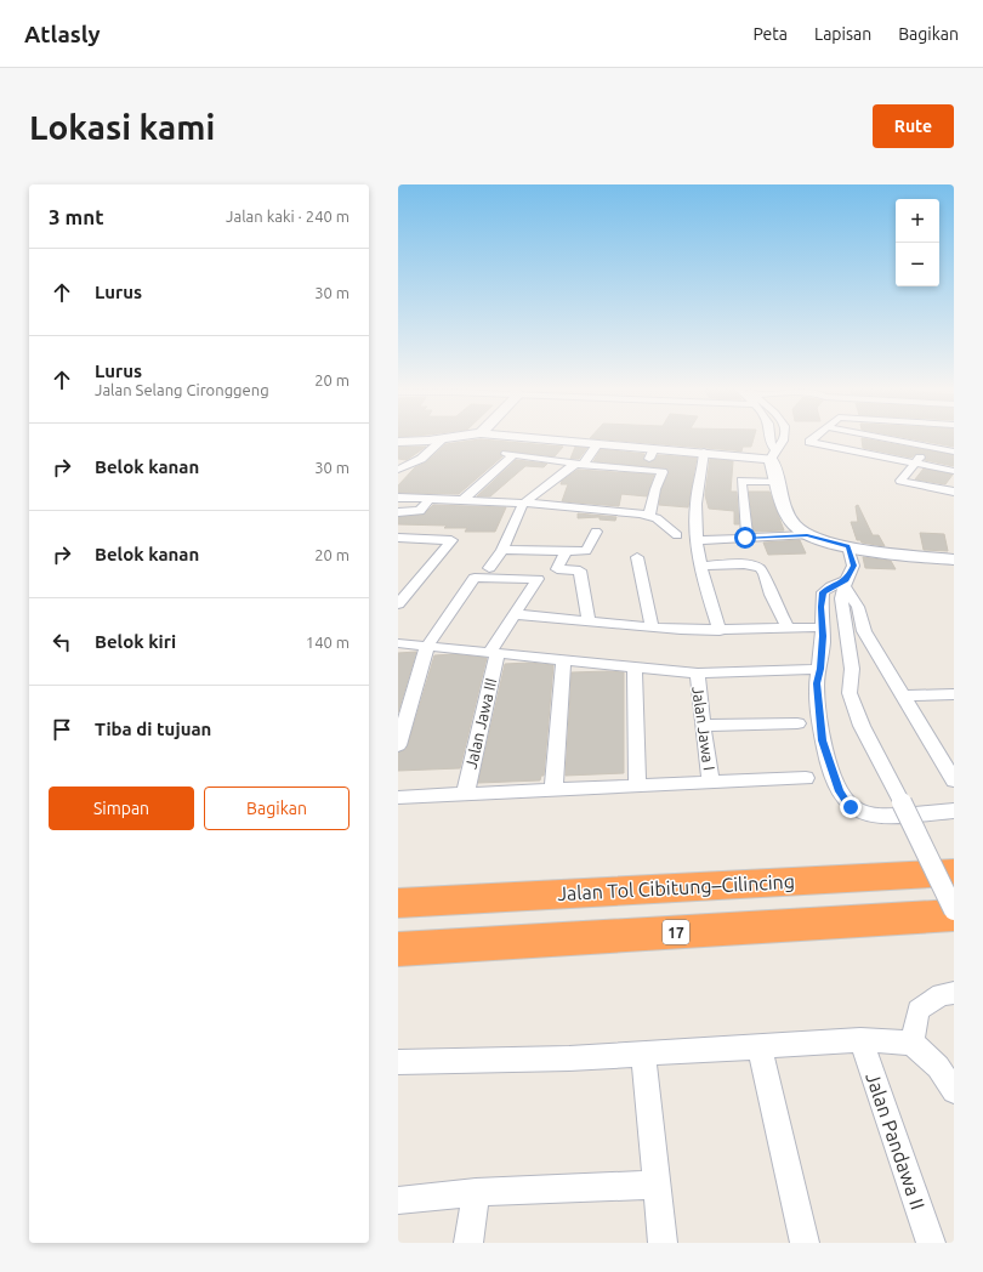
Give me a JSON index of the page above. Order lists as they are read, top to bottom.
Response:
{
  "streets": {
    "highway": ["Jalan Tol Cibitung–Cilincing", "17"],
    "street": ["Jalan Jawa III", "Jalan Jawa I", "Jalan Pandawa II"]
  },
  "page": {
    "header": "Atlasly",
    "nav": ["Peta", "Lapisan", "Bagikan"],
    "buttons": [
      "Rute",
      ["Simpan", "Bagikan"]
    ],
    "title": "Lokasi kami",
    "heading": ["3 mnt", "Jalan kaki · 240 m"],
    "map_buttons": ["+", "−"],
    "list": [
      ["Lurus", "30 m"],
      ["Lurus", "Jalan Selang Cironggeng", "20 m"],
      ["Belok kanan", "30 m"],
      ["Belok kanan", "20 m"],
      ["Belok kiri", "140 m"],
      "Tiba di tujuan"
    ]
  }
}
